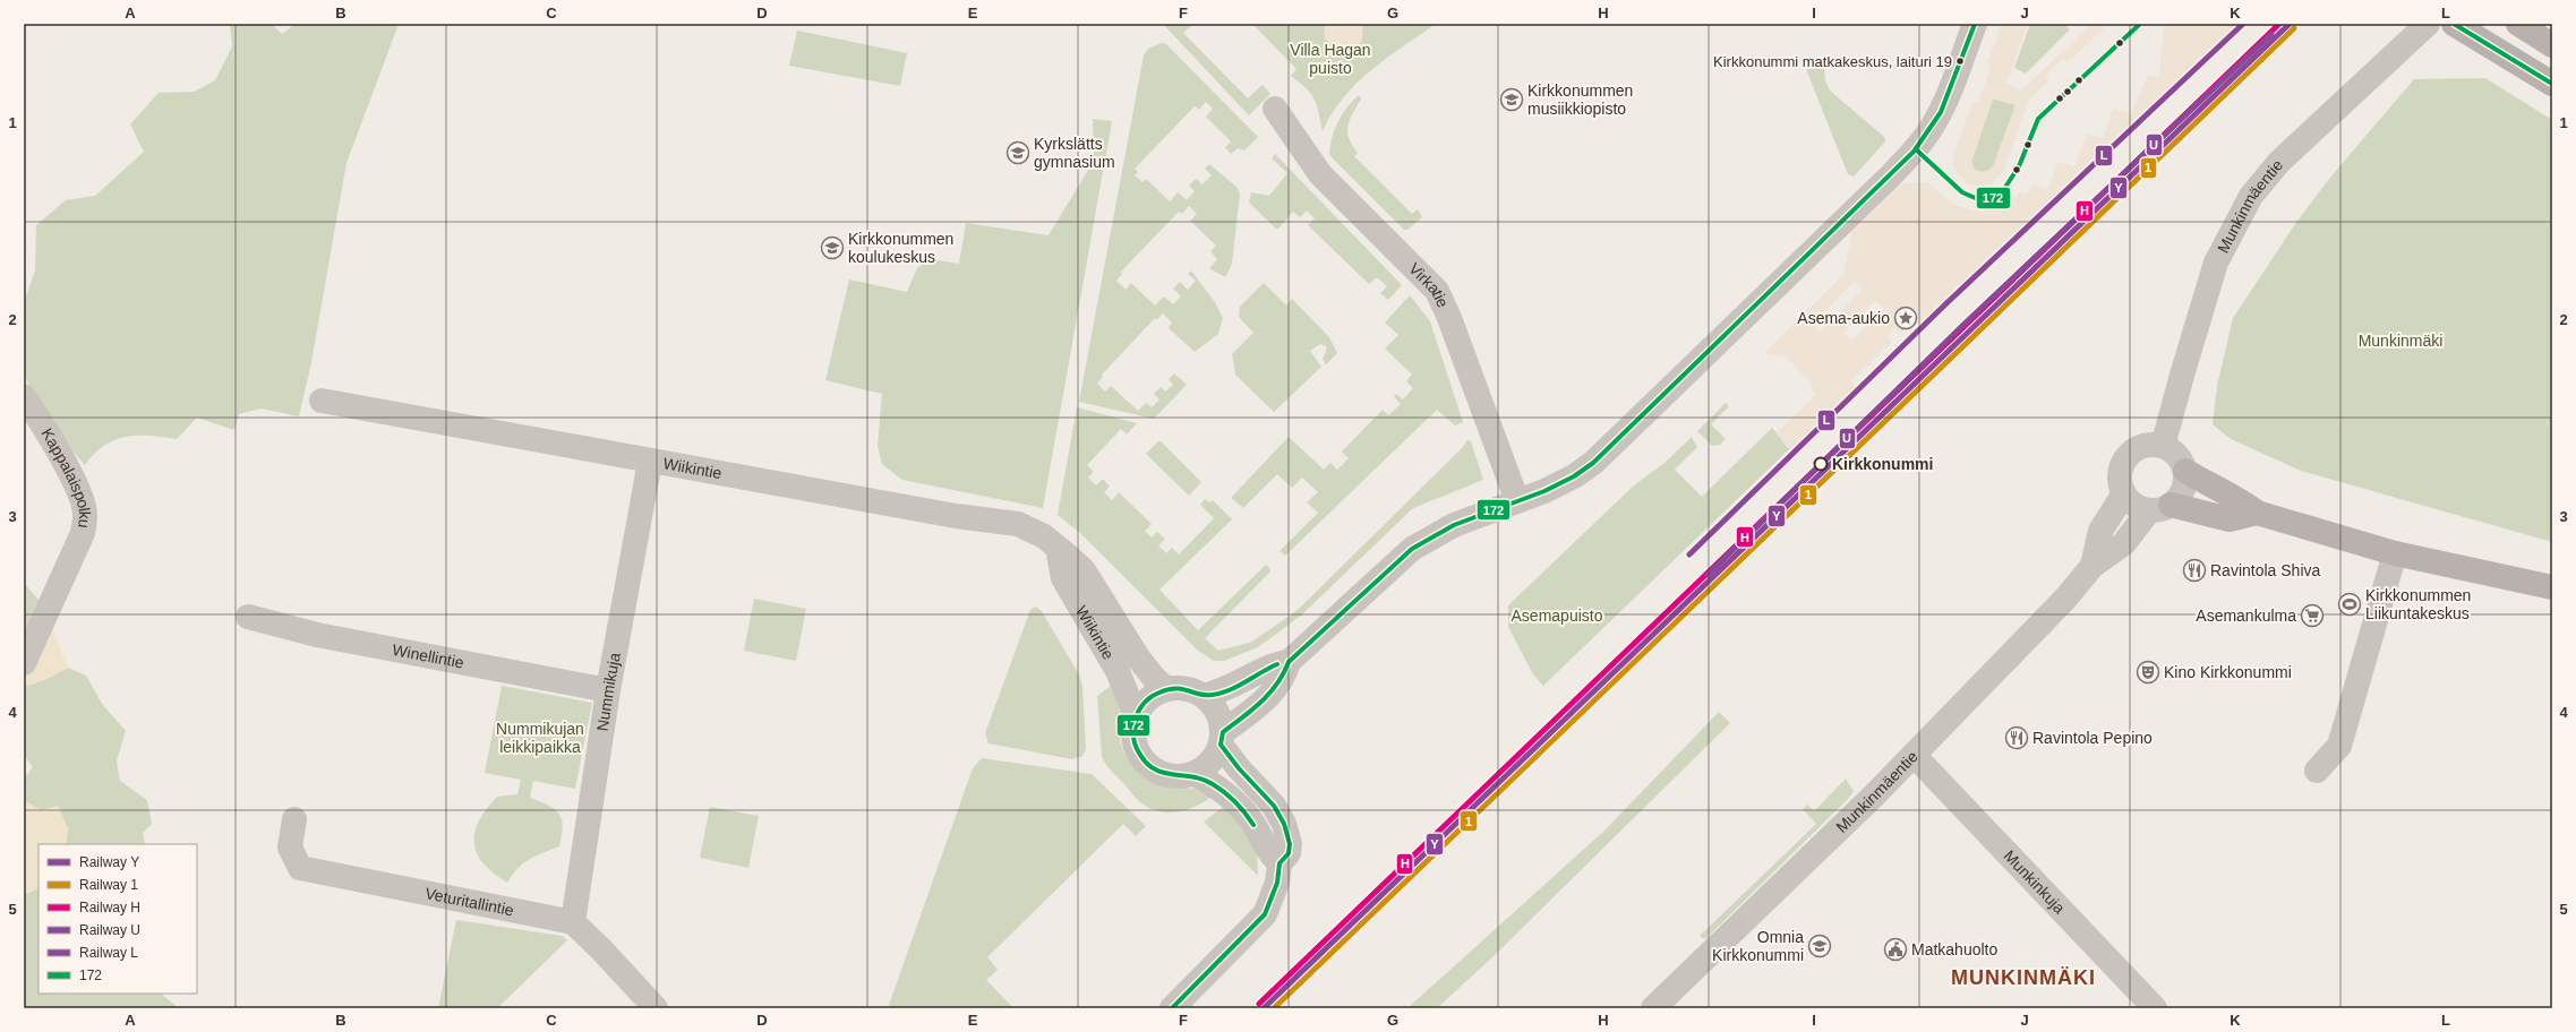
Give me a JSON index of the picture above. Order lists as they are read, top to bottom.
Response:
{
  "streets": {
    "street": [
      "Munkinmäentie",
      "Virkatie",
      "Wiikintie",
      "Kappalaispolku",
      "Winellintie",
      "Nummikuja",
      "Munkinkuja",
      "Veturitallintie"
    ]
  },
  "crossings": [
    ["Munkinmäentie", "Munkinkuja"],
    ["Wiikintie", "Nummikuja"],
    ["Winellintie", "Nummikuja"],
    ["Nummikuja", "Veturitallintie"]
  ],
  "districts": ["MUNKINMÄKI"],
  "parks": [
    "Villa Hagan puisto",
    "Munkinmäki",
    "Asemapuisto",
    "Nummikujan leikkipaikka"
  ],
  "places": {
    "other": ["Kirkkonummi matkakeskus, laituri 19", "Kirkkonummi"],
    "school or university": [
      "Kirkkonummen musiikkiopisto",
      "Kyrkslätts gymnasium",
      "Kirkkonummen koulukeskus",
      "Omnia Kirkkonummi"
    ],
    "place": ["Asema-aukio"],
    "restaurant": ["Ravintola Shiva", "Ravintola Pepino"],
    "sports": ["Kirkkonummen Liikuntakeskus"],
    "supermarket": ["Asemankulma"],
    "theatre": ["Kino Kirkkonummi"],
    "public building": ["Matkahuolto"]
  },
  "lines": [
    "rail line Y",
    "rail line H",
    "rail line L",
    "transit line 172",
    "rail line 1",
    "rail line U"
  ],
  "legend": [
    "Railway Y",
    "Railway 1",
    "Railway H",
    "Railway U",
    "Railway L",
    "172"
  ],
  "grid": {
    "columns": [
      "A",
      "B",
      "C",
      "D",
      "E",
      "F",
      "G",
      "H",
      "I",
      "J",
      "K",
      "L"
    ],
    "rows": [
      "1",
      "2",
      "3",
      "4",
      "5"
    ]
  }
}
